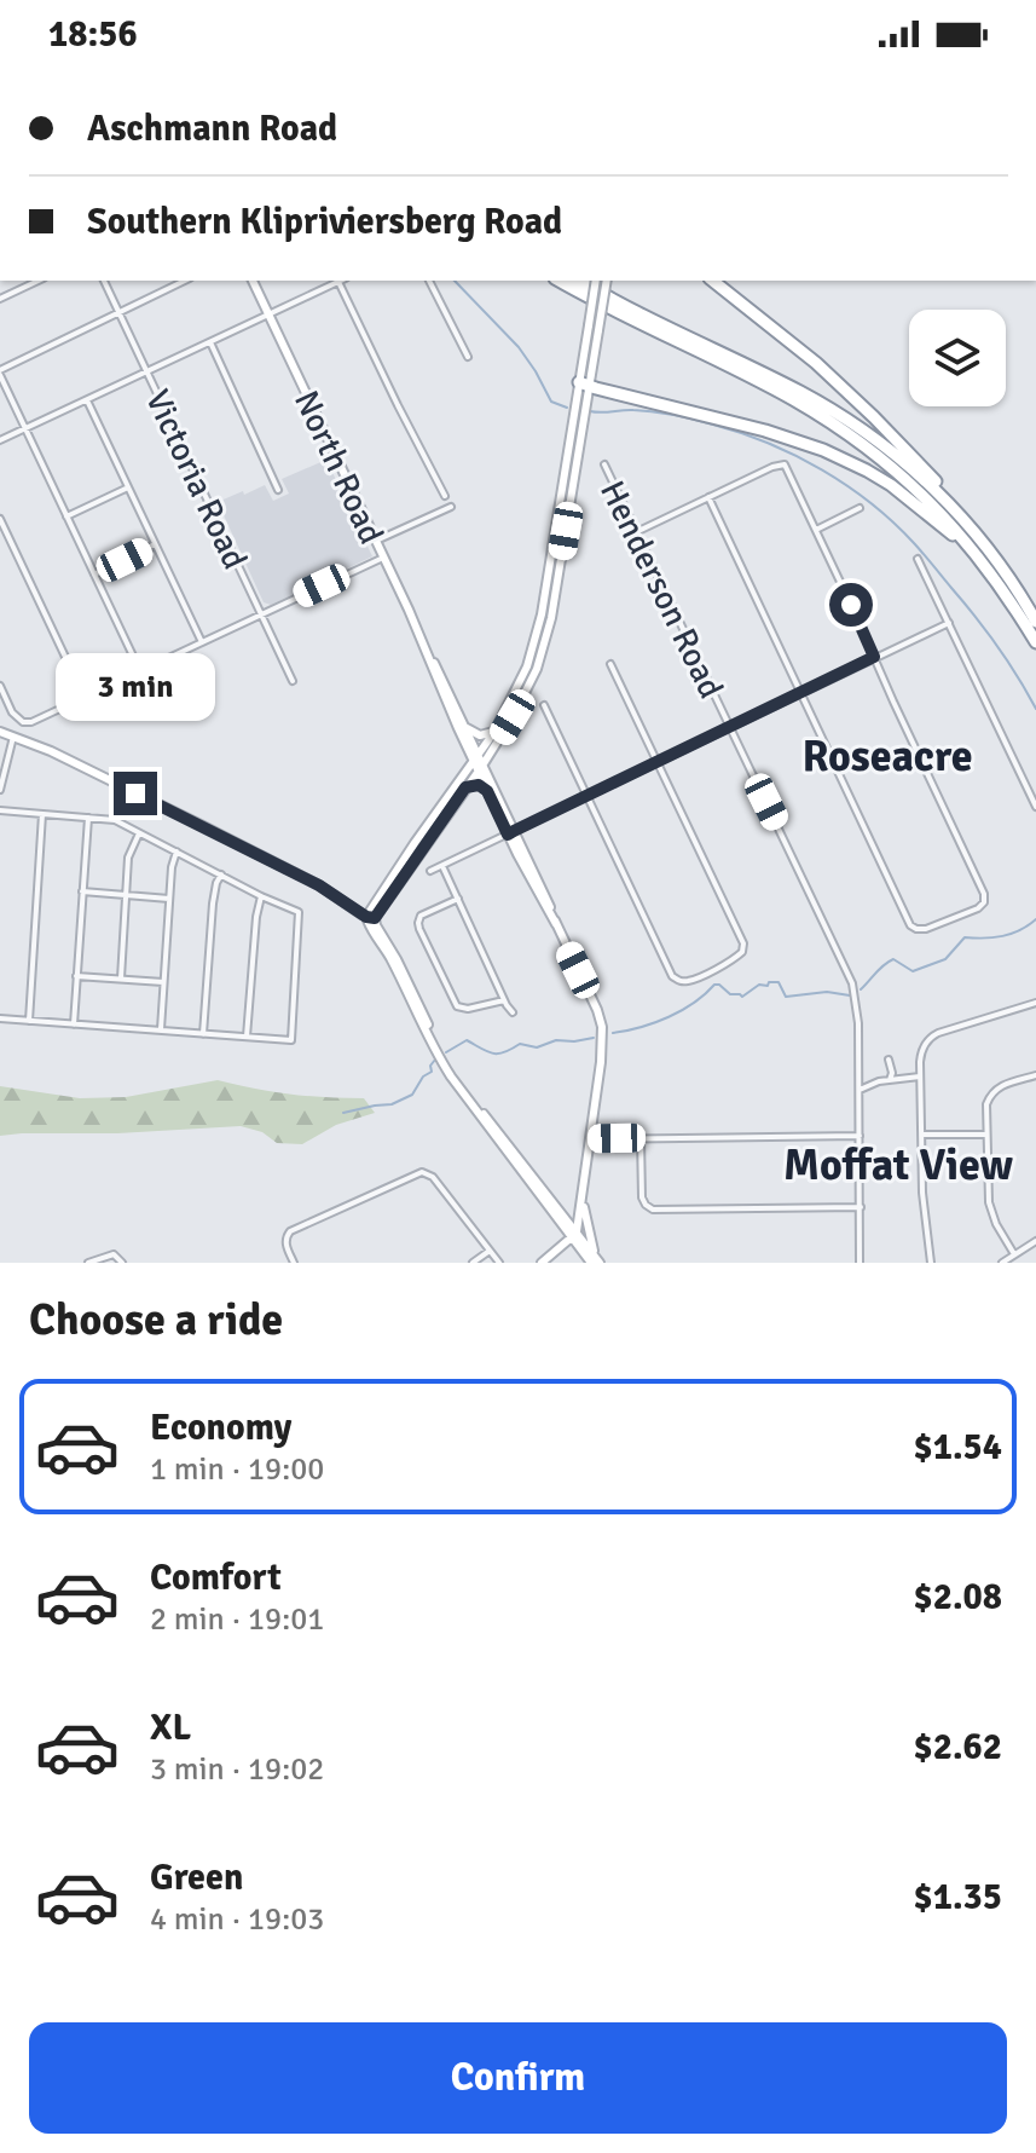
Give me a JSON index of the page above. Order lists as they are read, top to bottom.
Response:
{
  "streets": {
    "main road": ["North Road"],
    "street": ["Victoria Road", "Henderson Road"]
  },
  "districts": ["Roseacre", "Moffat View"],
  "page": {
    "status": "18:56",
    "banner": ["Aschmann Road", "Southern Klipriviersberg Road"],
    "bubble": "3 min",
    "heading": "Choose a ride",
    "list": [
      {
        "name": "Economy",
        "note": "1 min · 19:00",
        "value": "$1.54"
      },
      {
        "name": "Comfort",
        "note": "2 min · 19:01",
        "value": "$2.08"
      },
      {
        "name": "XL",
        "note": "3 min · 19:02",
        "value": "$2.62"
      },
      {
        "name": "Green",
        "note": "4 min · 19:03",
        "value": "$1.35"
      }
    ],
    "buttons": "Confirm"
  }
}
